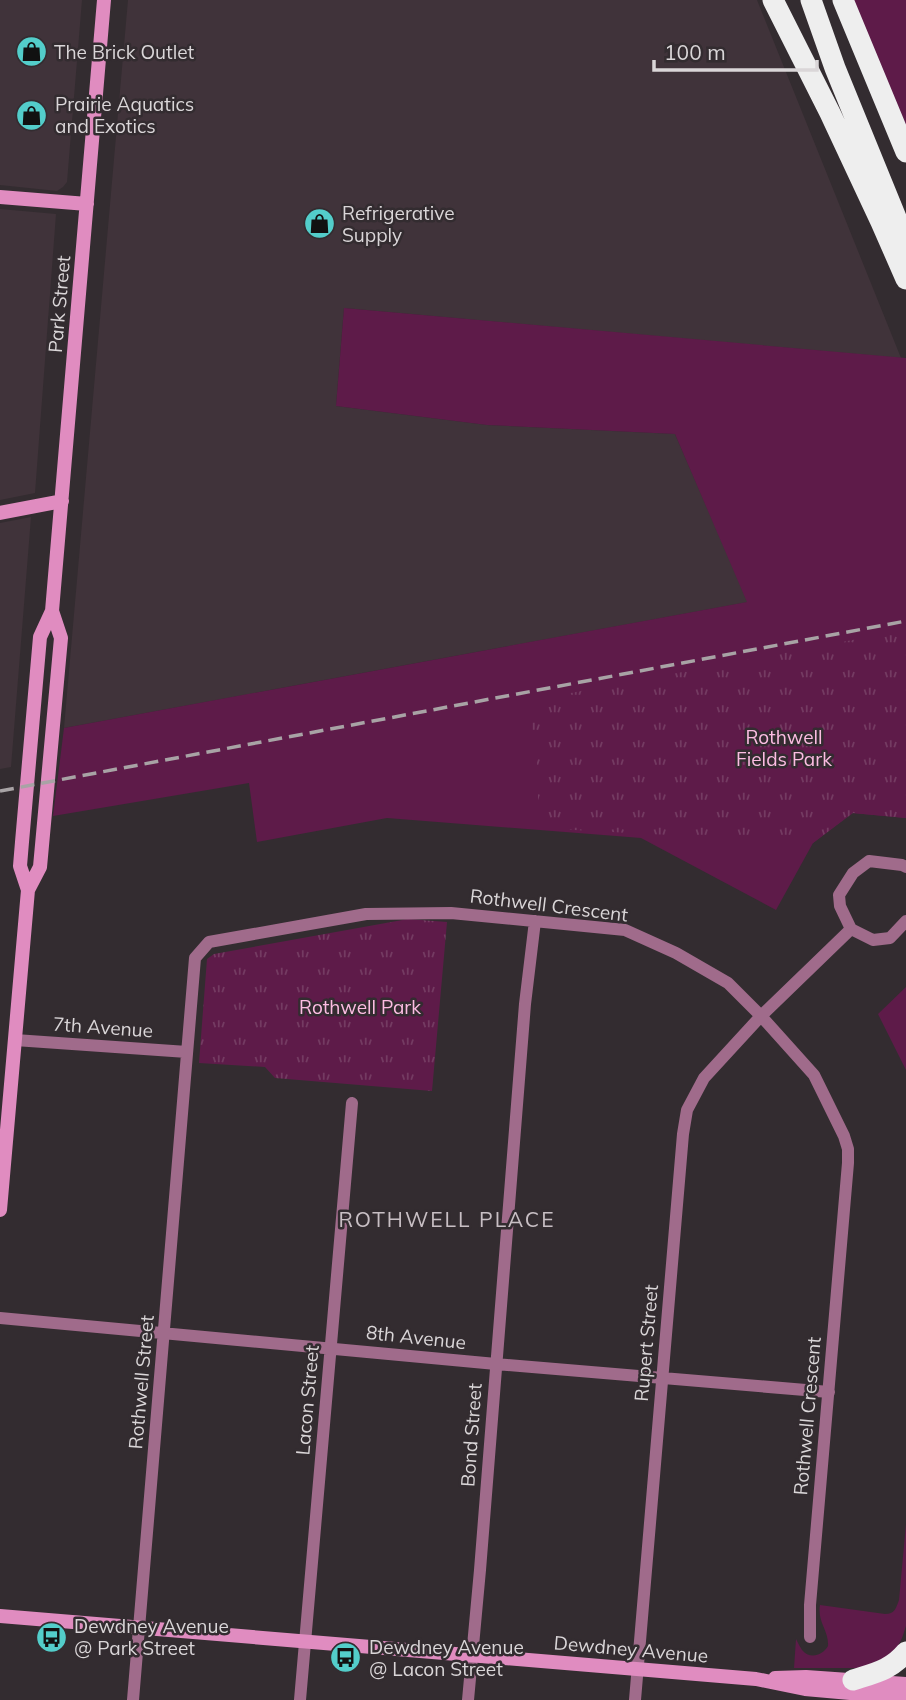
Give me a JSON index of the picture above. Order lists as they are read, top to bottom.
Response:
{
  "streets": {
    "main road": ["Park Street", "Dewdney Avenue"],
    "street": [
      "Rothwell Crescent",
      "7th Avenue",
      "8th Avenue",
      "Rupert Street",
      "Rothwell Street",
      "Lacon Street",
      "Bond Street"
    ]
  },
  "crossings": [
    ["Park Street", "7th Avenue"],
    ["Rothwell Crescent", "7th Avenue"],
    ["Rothwell Crescent", "8th Avenue"],
    ["Rothwell Crescent", "Rupert Street"],
    ["Rothwell Crescent", "Rothwell Street"],
    ["Rothwell Crescent", "Bond Street"],
    ["8th Avenue", "Rupert Street"],
    ["8th Avenue", "Rothwell Street"],
    ["8th Avenue", "Lacon Street"],
    ["8th Avenue", "Bond Street"],
    ["Rupert Street", "Dewdney Avenue"],
    ["Rothwell Street", "Dewdney Avenue"],
    ["Lacon Street", "Dewdney Avenue"],
    ["Bond Street", "Dewdney Avenue"]
  ],
  "districts": ["ROTHWELL PLACE"],
  "parks": ["Rothwell Fields Park", "Rothwell Park"],
  "places": {
    "shop": ["The Brick Outlet", "Prairie Aquatics and Exotics", "Refrigerative Supply"],
    "bus stop": ["Dewdney Avenue @ Park Street", "Dewdney Avenue @ Lacon Street"]
  },
  "scale_bar": "100 m"
}
